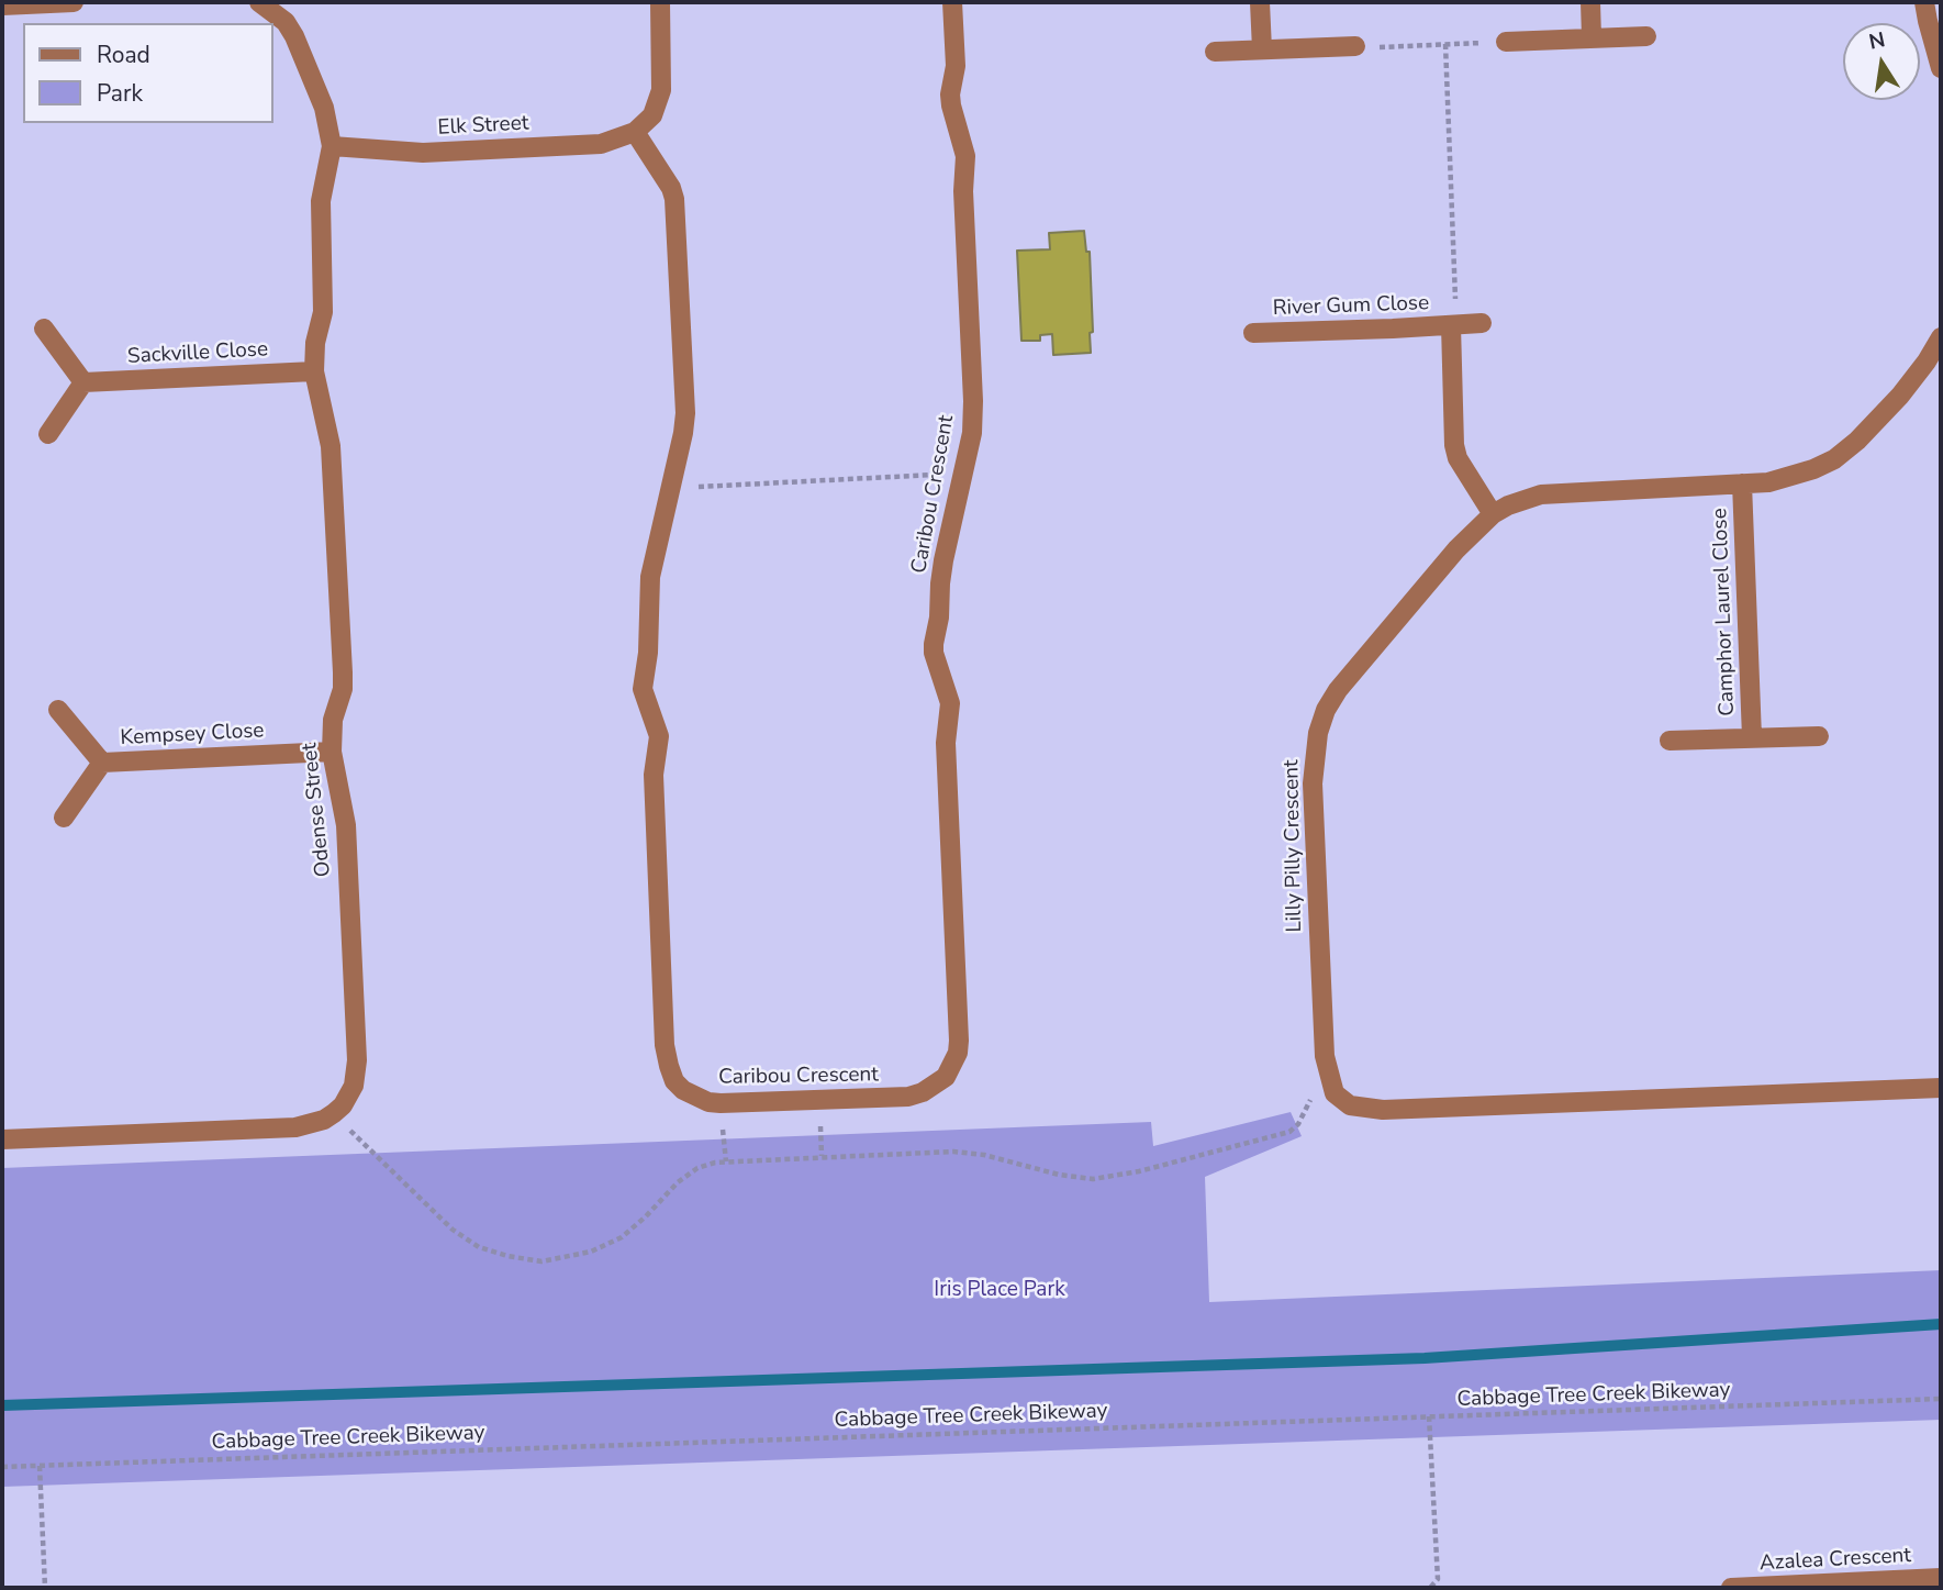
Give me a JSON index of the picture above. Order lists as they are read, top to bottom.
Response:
{
  "streets": {
    "street": [
      "Elk Street",
      "River Gum Close",
      "Sackville Close",
      "Caribou Crescent",
      "Camphor Laurel Close",
      "Kempsey Close",
      "Odense Street",
      "Lilly Pilly Crescent",
      "Azalea Crescent"
    ],
    "path": ["Cabbage Tree Creek Bikeway"]
  },
  "crossings": [
    ["Elk Street", "Caribou Crescent"],
    ["Elk Street", "Odense Street"],
    ["River Gum Close", "Lilly Pilly Crescent"],
    ["Sackville Close", "Odense Street"],
    ["Camphor Laurel Close", "Lilly Pilly Crescent"],
    ["Kempsey Close", "Odense Street"]
  ],
  "parks": ["Iris Place Park"],
  "legend": ["Road", "Park"],
  "north": "top"
}
